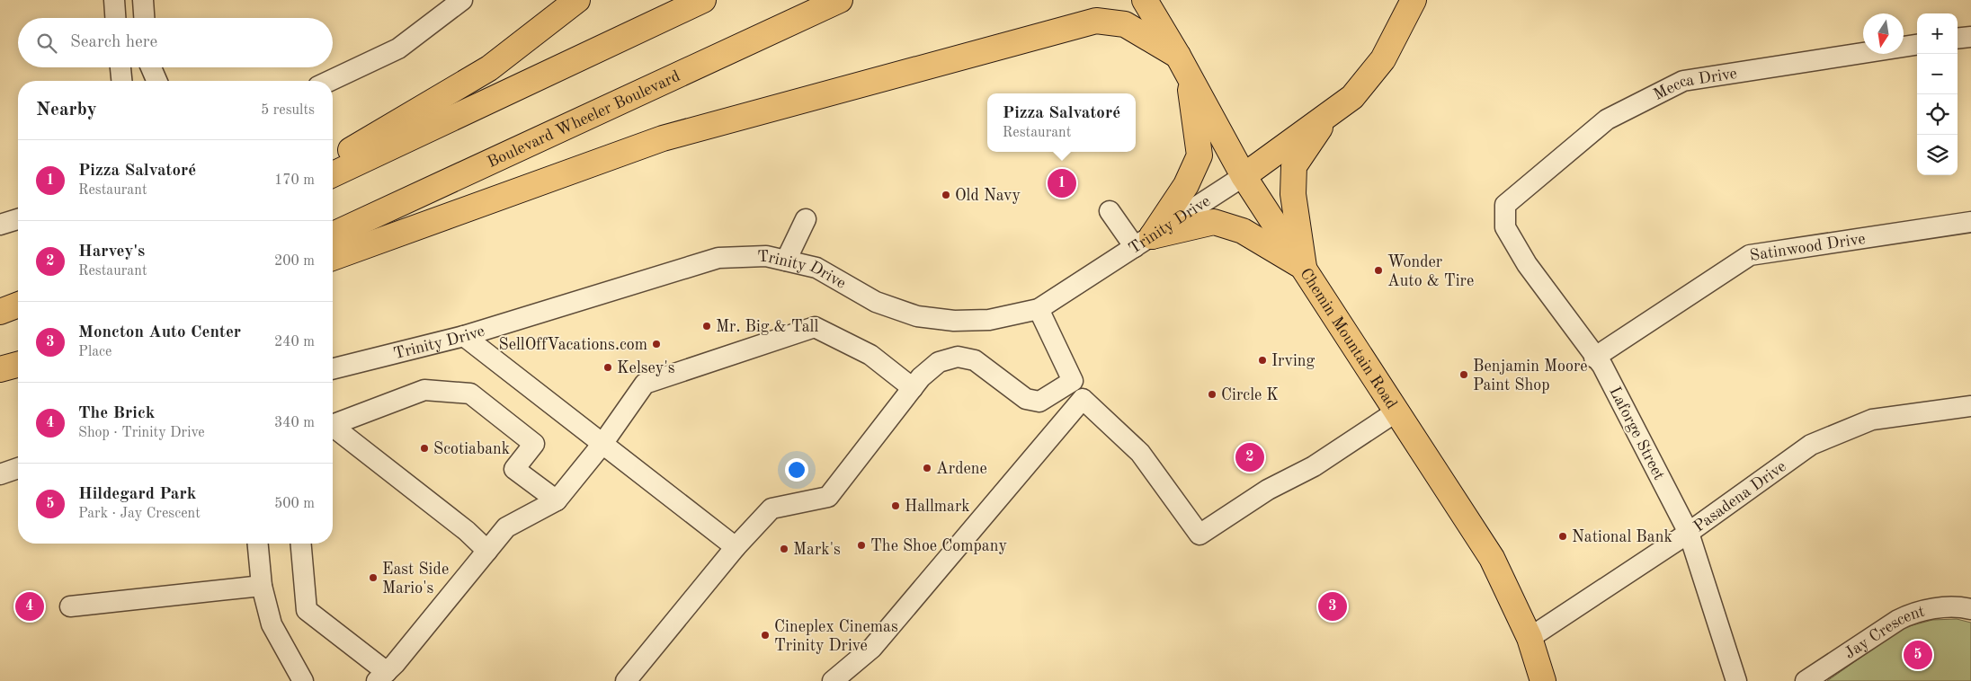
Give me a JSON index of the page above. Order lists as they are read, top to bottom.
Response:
{
  "streets": {
    "main road": ["Boulevard Wheeler Boulevard", "Chemin Mountain Road"],
    "street": [
      "Mecca Drive",
      "Trinity Drive",
      "Satinwood Drive",
      "Laforge Street",
      "Pasadena Drive",
      "Jay Crescent"
    ]
  },
  "crossings": [
    ["Mecca Drive", "Laforge Street"],
    ["Trinity Drive", "Chemin Mountain Road"],
    ["Satinwood Drive", "Laforge Street"],
    ["Chemin Mountain Road", "Pasadena Drive"],
    ["Laforge Street", "Pasadena Drive"]
  ],
  "places": [
    "Old Navy",
    "Wonder Auto & Tire",
    "Mr. Big & Tall",
    "SellOffVacations.com",
    "Irving",
    "Kelsey's",
    "Benjamin Moore Paint Shop",
    "Circle K",
    "Scotiabank",
    "Ardene",
    "Hallmark",
    "National Bank",
    "The Shoe Company",
    "Mark's",
    "East Side Mario's",
    "Cineplex Cinemas Trinity Drive"
  ],
  "north": "bottom",
  "page": {
    "map_buttons": ["+", "−"],
    "search": "Search here",
    "heading": ["Nearby", "5 results"],
    "popup": ["Pizza Salvatoré", "Restaurant"],
    "list": [
      {
        "mark": "1",
        "name": "Pizza Salvatoré",
        "note": "Restaurant",
        "value": "170 m"
      },
      {
        "mark": "2",
        "name": "Harvey's",
        "note": "Restaurant",
        "value": "200 m"
      },
      {
        "mark": "3",
        "name": "Moncton Auto Center",
        "note": "Place",
        "value": "240 m"
      },
      {
        "mark": "4",
        "name": "The Brick",
        "note": "Shop · Trinity Drive",
        "value": "340 m"
      },
      {
        "mark": "5",
        "name": "Hildegard Park",
        "note": "Park · Jay Crescent",
        "value": "500 m"
      }
    ],
    "pins": [
      "1",
      "2",
      "3",
      "4",
      "5"
    ]
  }
}
